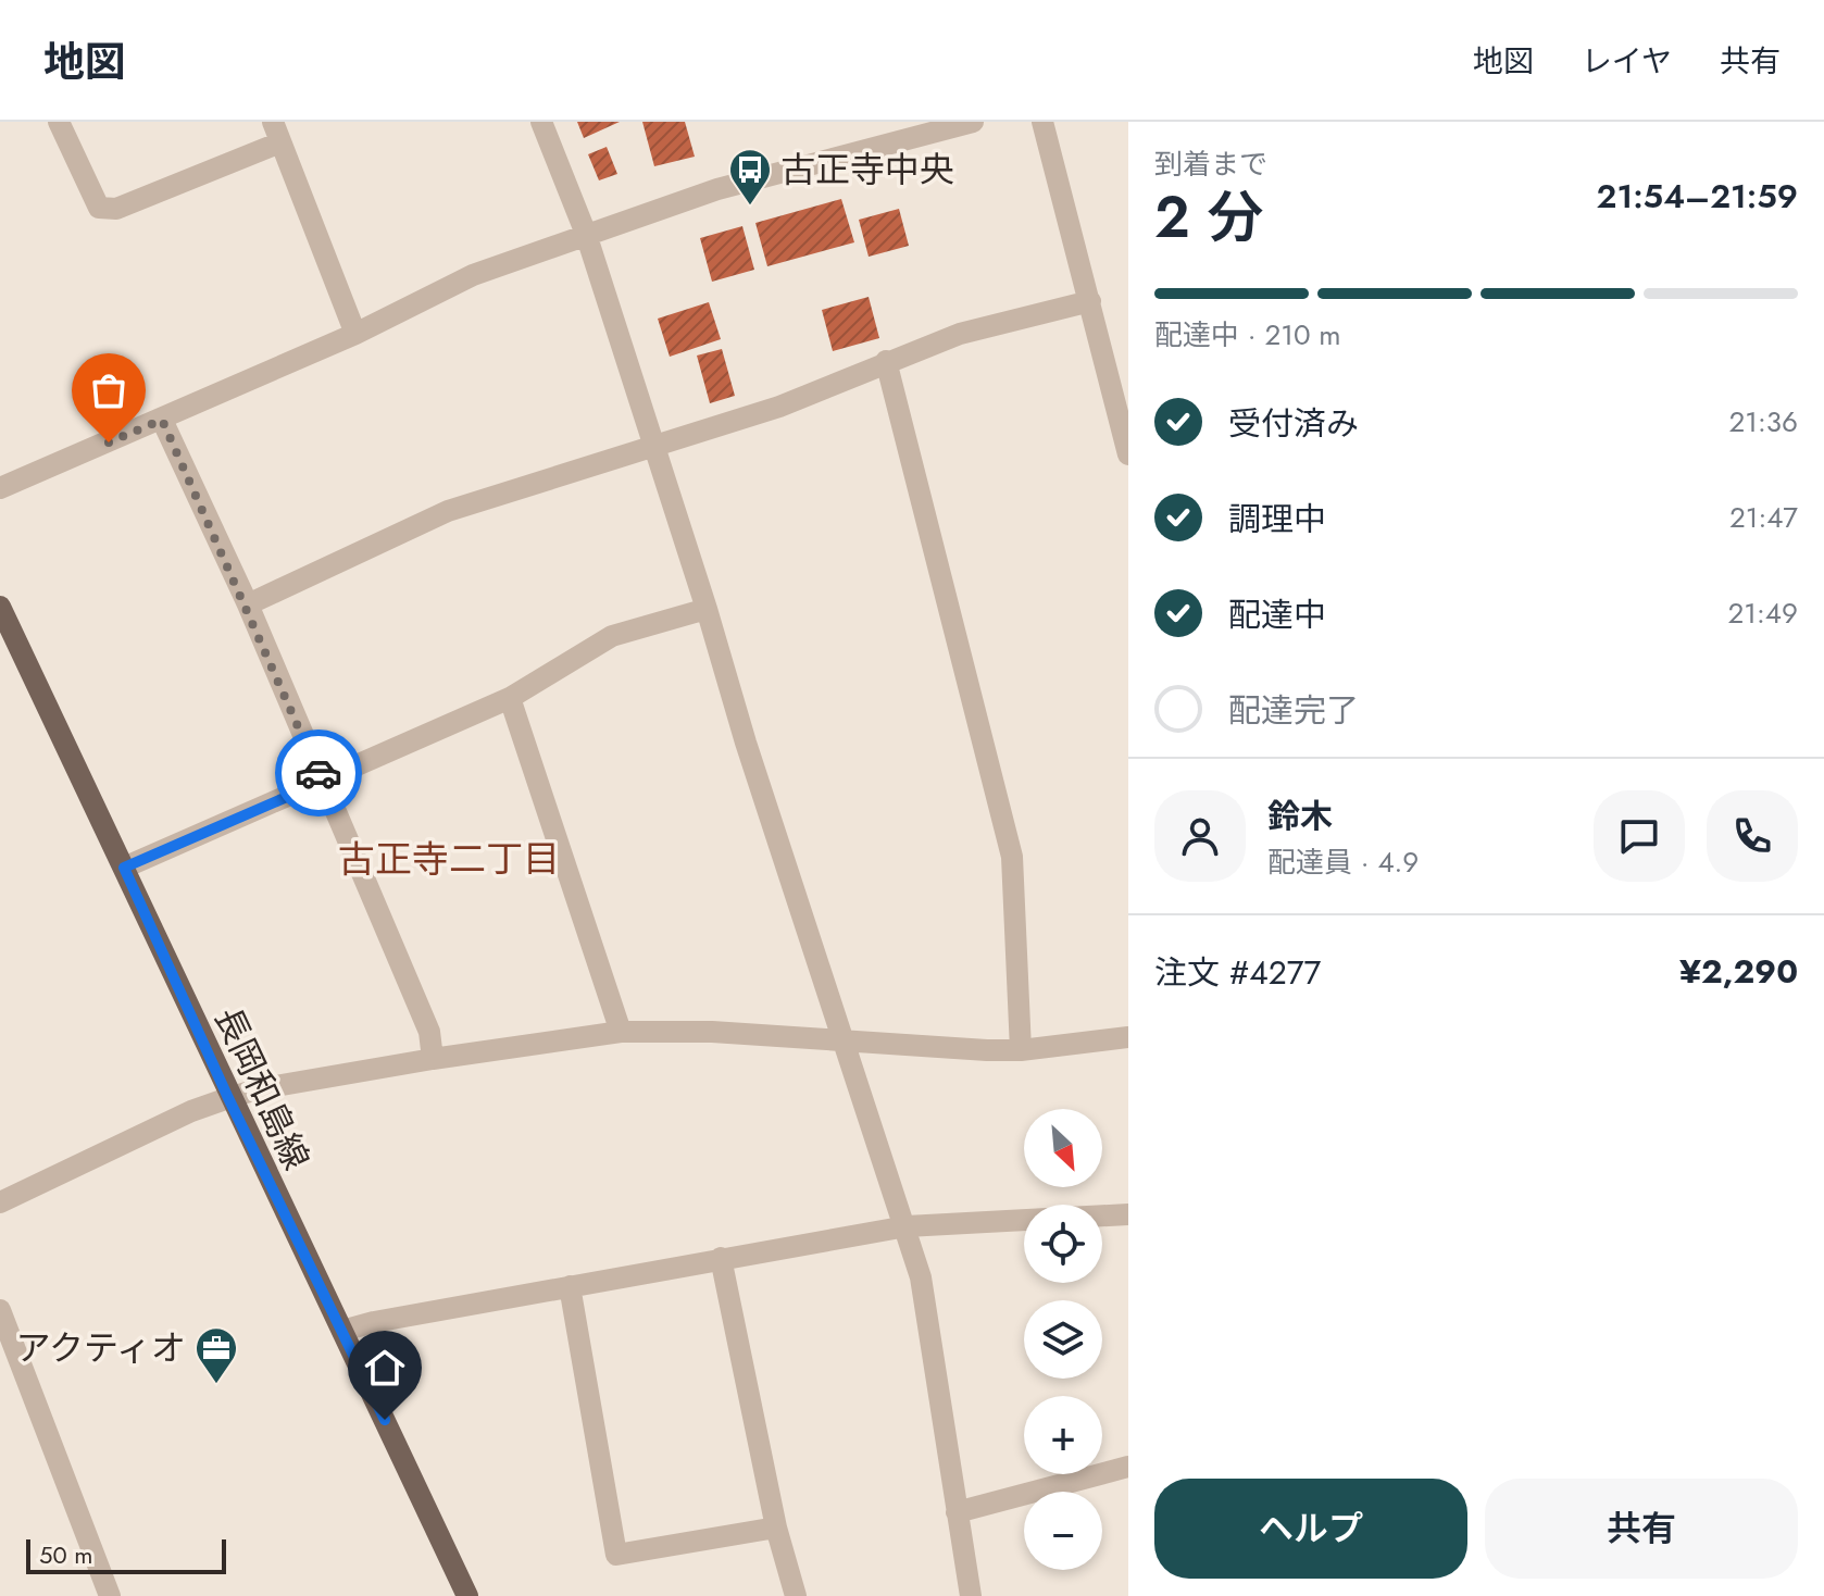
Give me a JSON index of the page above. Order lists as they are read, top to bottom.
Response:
{
  "streets": {
    "main road": ["長岡和島線"]
  },
  "districts": ["古正寺二丁目"],
  "places": {
    "bus stop": ["古正寺中央"],
    "office": ["アクティオ"]
  },
  "scale_bar": "50 m",
  "north": "bottom right",
  "page": {
    "header": "地図",
    "nav": ["地図", "レイヤ", "共有"],
    "heading": ["2 分", "到着まで", "21:54–21:59"],
    "panel": [
      "鈴木",
      "配達員 · 4.9",
      "注文 #4277",
      "¥2,290"
    ],
    "bar": "配達中 · 210 m",
    "list": [
      ["受付済み", "21:36"],
      ["調理中", "21:47"],
      ["配達中", "21:49"],
      "配達完了"
    ],
    "map_buttons": ["+", "−"],
    "buttons": ["ヘルプ", "共有"],
    "scale": "50 m"
  }
}
